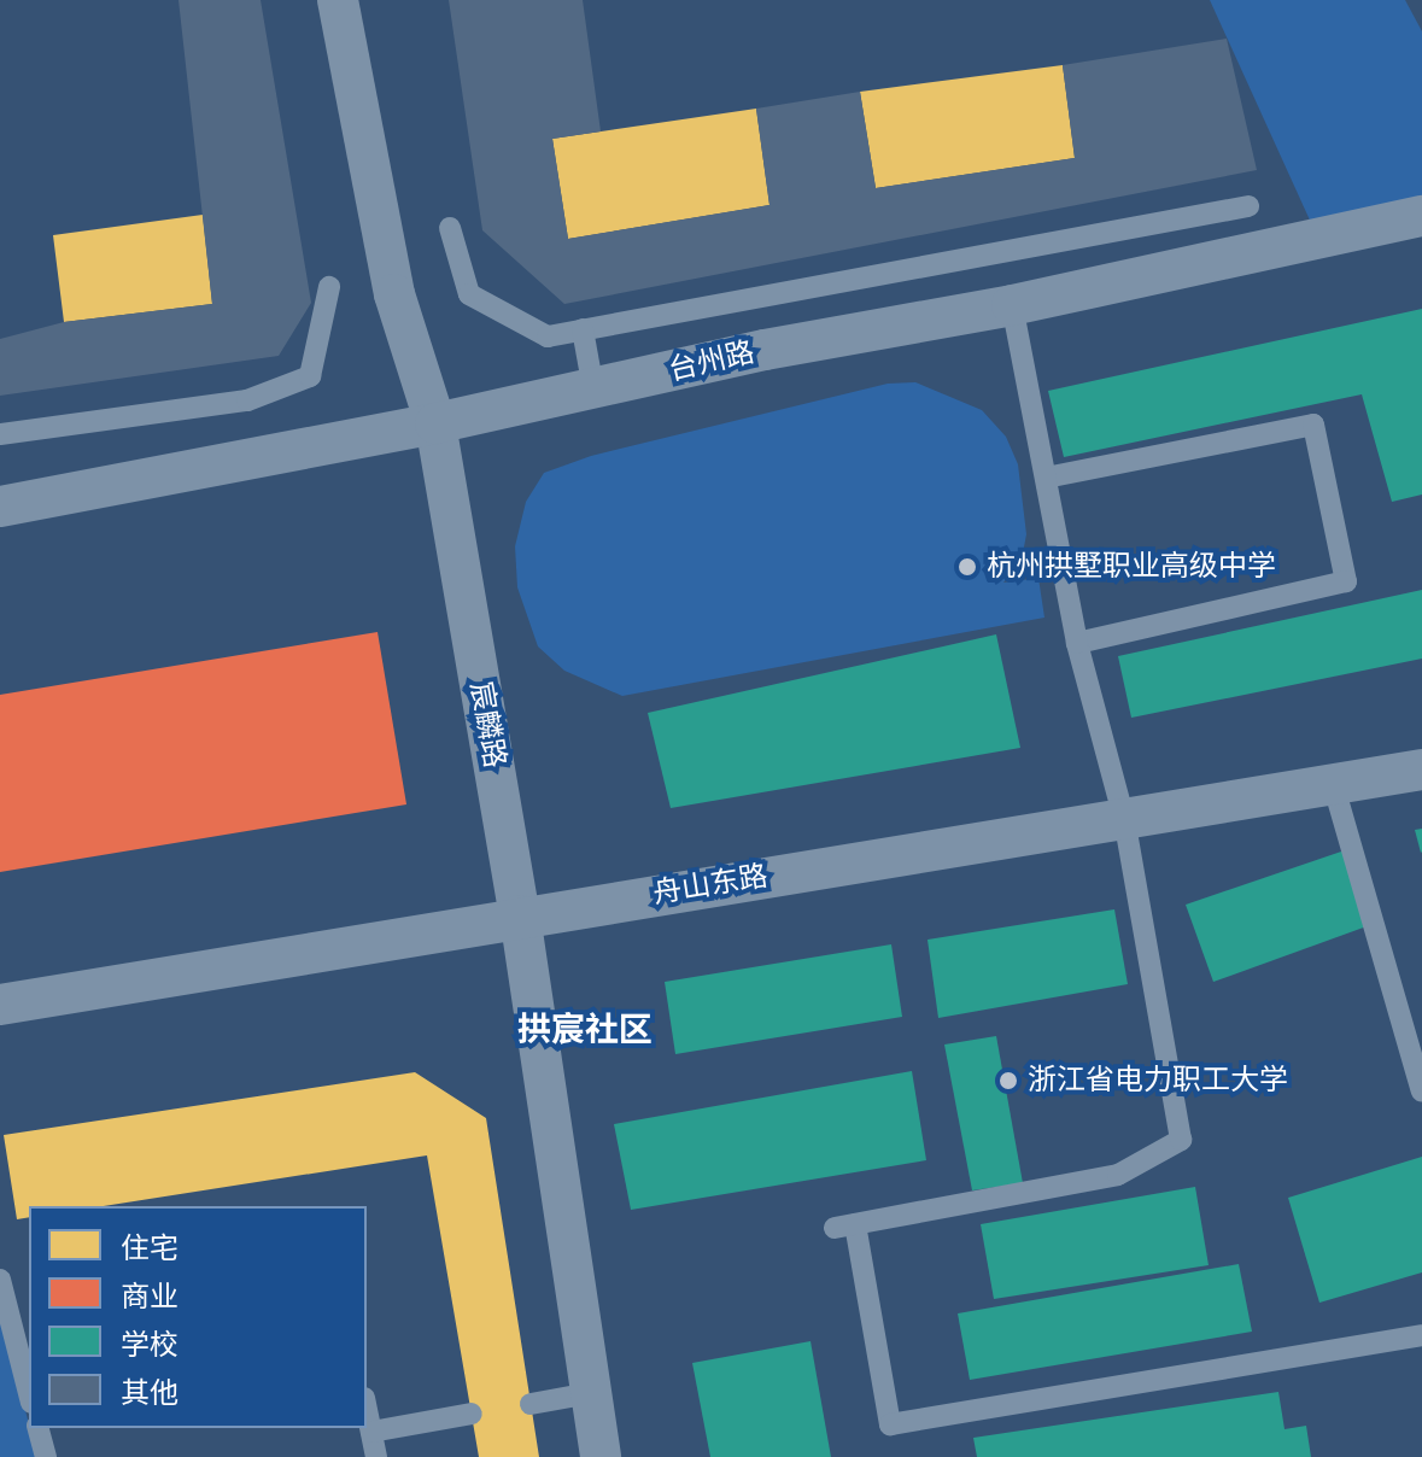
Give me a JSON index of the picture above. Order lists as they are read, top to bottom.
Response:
{
  "streets": {
    "street": ["台州路", "宸麟路", "舟山东路"]
  },
  "crossings": [
    ["台州路", "宸麟路"],
    ["宸麟路", "舟山东路"]
  ],
  "districts": ["拱宸社区"],
  "places": ["杭州拱墅职业高级中学", "浙江省电力职工大学"],
  "legend": [
    "住宅",
    "商业",
    "学校",
    "其他"
  ]
}
